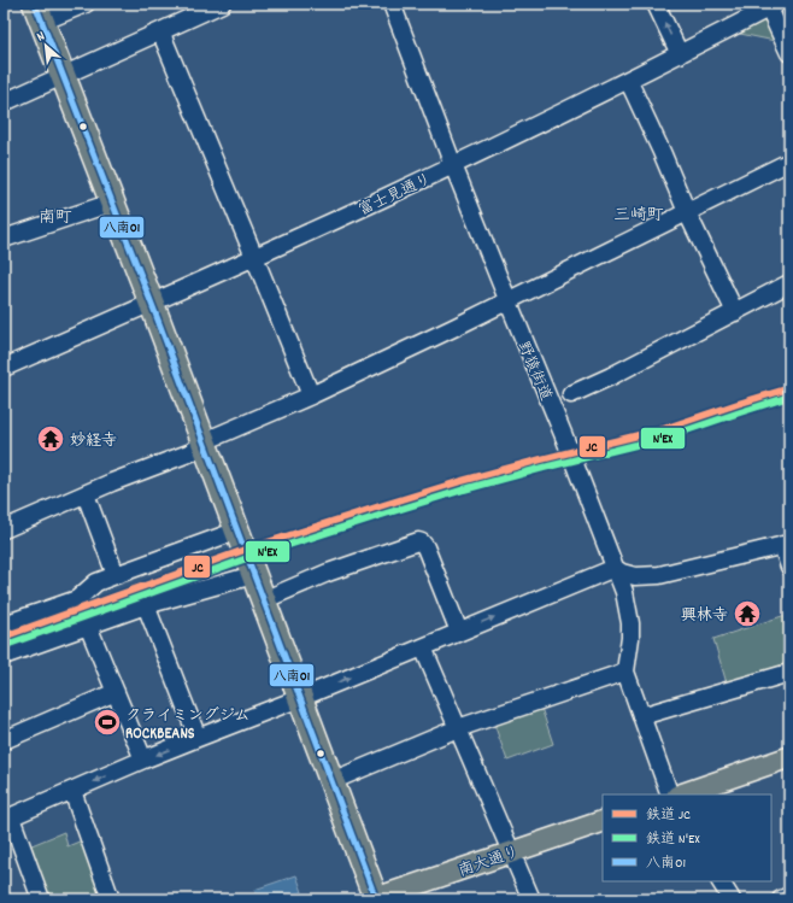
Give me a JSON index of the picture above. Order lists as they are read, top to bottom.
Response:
{
  "streets": {
    "main road": ["南大通り"],
    "street": ["富士見通り", "野猿街道"]
  },
  "crossings": [
    ["富士見通り", "野猿街道"]
  ],
  "districts": ["三崎町", "南町"],
  "places": {
    "temple": ["妙経寺", "興林寺"],
    "sports": ["クライミングジム ROCKBEANS"]
  },
  "lines": ["transit line 八南01", "rail line JC", "rail line N'EX"],
  "legend": ["鉄道 JC", "鉄道 N'EX", "八南01"],
  "north": "top left"
}
